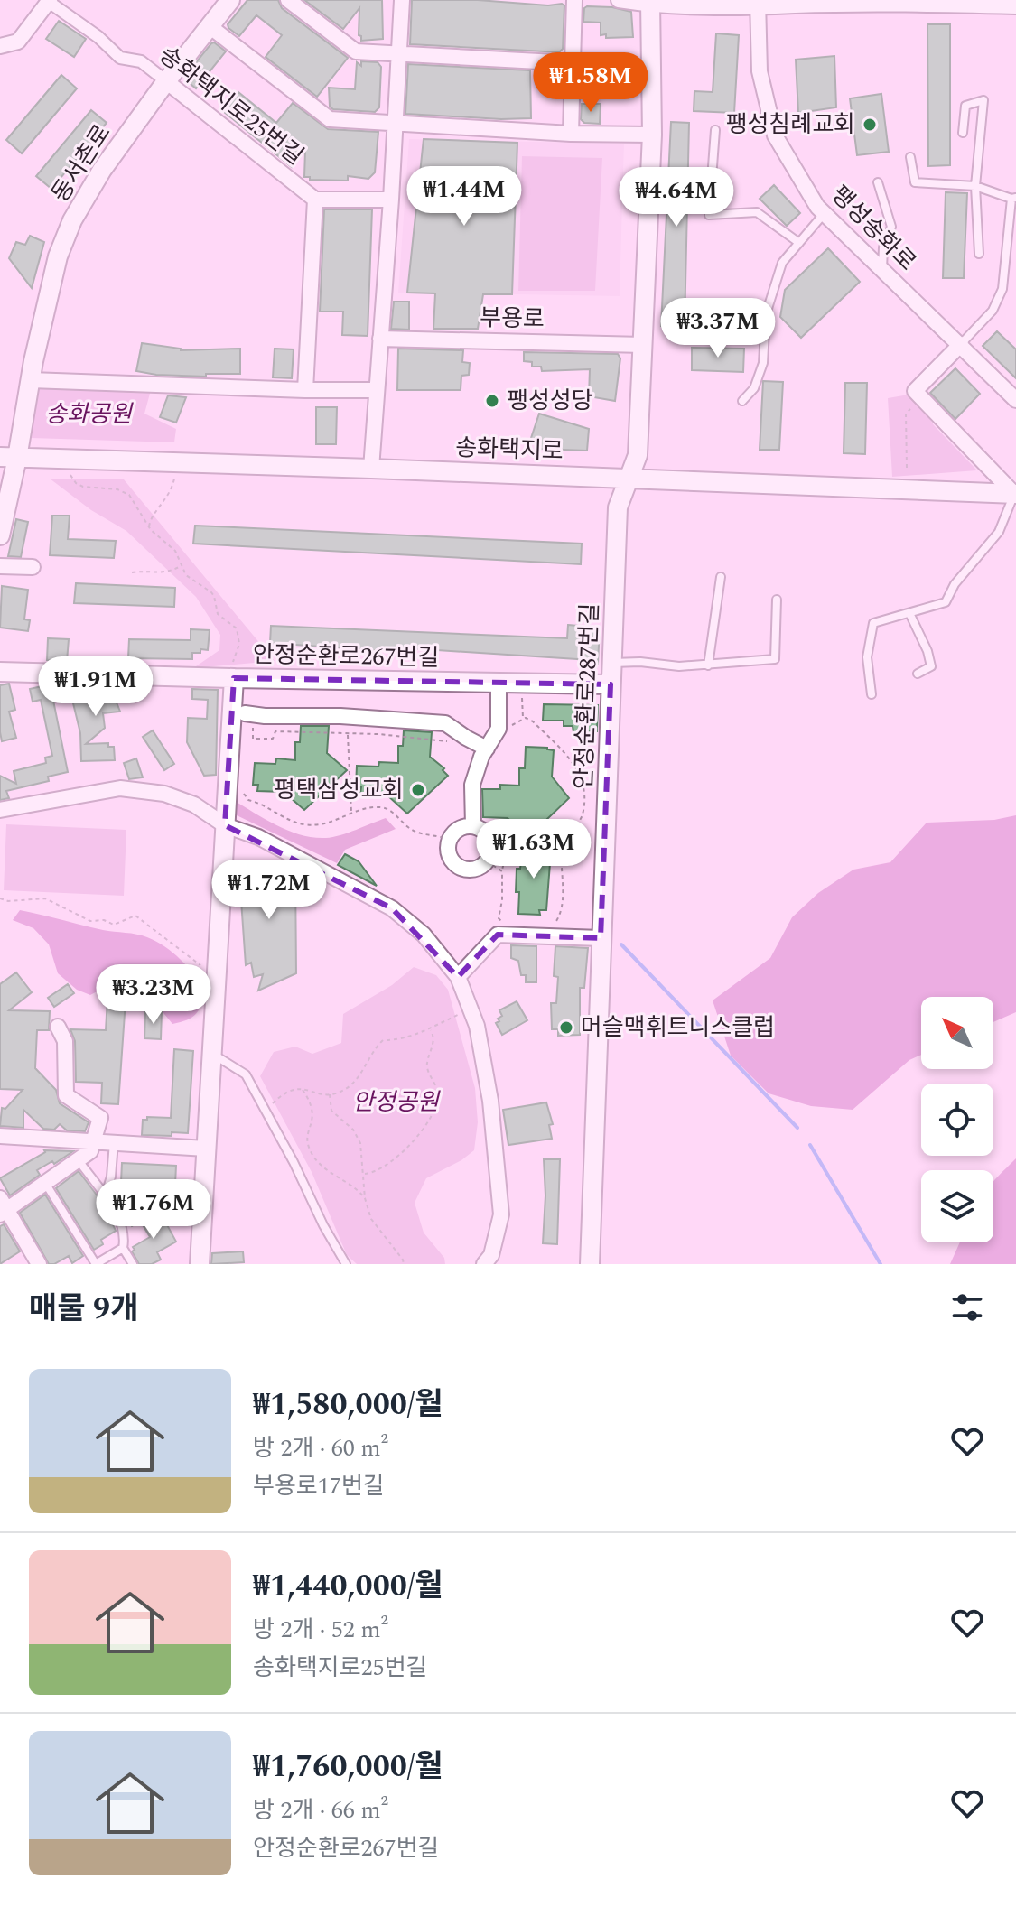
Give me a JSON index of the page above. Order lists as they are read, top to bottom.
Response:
{
  "streets": {
    "street": [
      "송화택지로25번길",
      "동서촌로",
      "팽성송화로",
      "부용로",
      "송화택지로",
      "안정순환로267번길",
      "안정순환로287번길"
    ]
  },
  "crossings": [
    ["송화택지로25번길", "동서촌로"],
    ["동서촌로", "송화택지로"],
    ["송화택지로", "안정순환로287번길"],
    ["안정순환로267번길", "안정순환로287번길"]
  ],
  "parks": ["송화공원", "안정공원"],
  "places": [
    "팽성침례교회",
    "팽성성당",
    "평택삼성교회",
    "머슬맥휘트니스클럽"
  ],
  "north": "top left",
  "page": {
    "price": [
      "₩1.58M",
      "₩1.44M",
      "₩4.64M",
      "₩3.37M",
      "₩1.91M",
      "₩1.63M",
      "₩1.72M",
      "₩3.23M",
      "₩1.76M"
    ],
    "heading": "매물 9개",
    "list": [
      {
        "name": "₩1,580,000/월",
        "note": "방 2개 · 60 m² · 부용로17번길"
      },
      {
        "name": "₩1,440,000/월",
        "note": "방 2개 · 52 m² · 송화택지로25번길"
      },
      {
        "name": "₩1,760,000/월",
        "note": "방 2개 · 66 m² · 안정순환로267번길"
      }
    ]
  }
}
